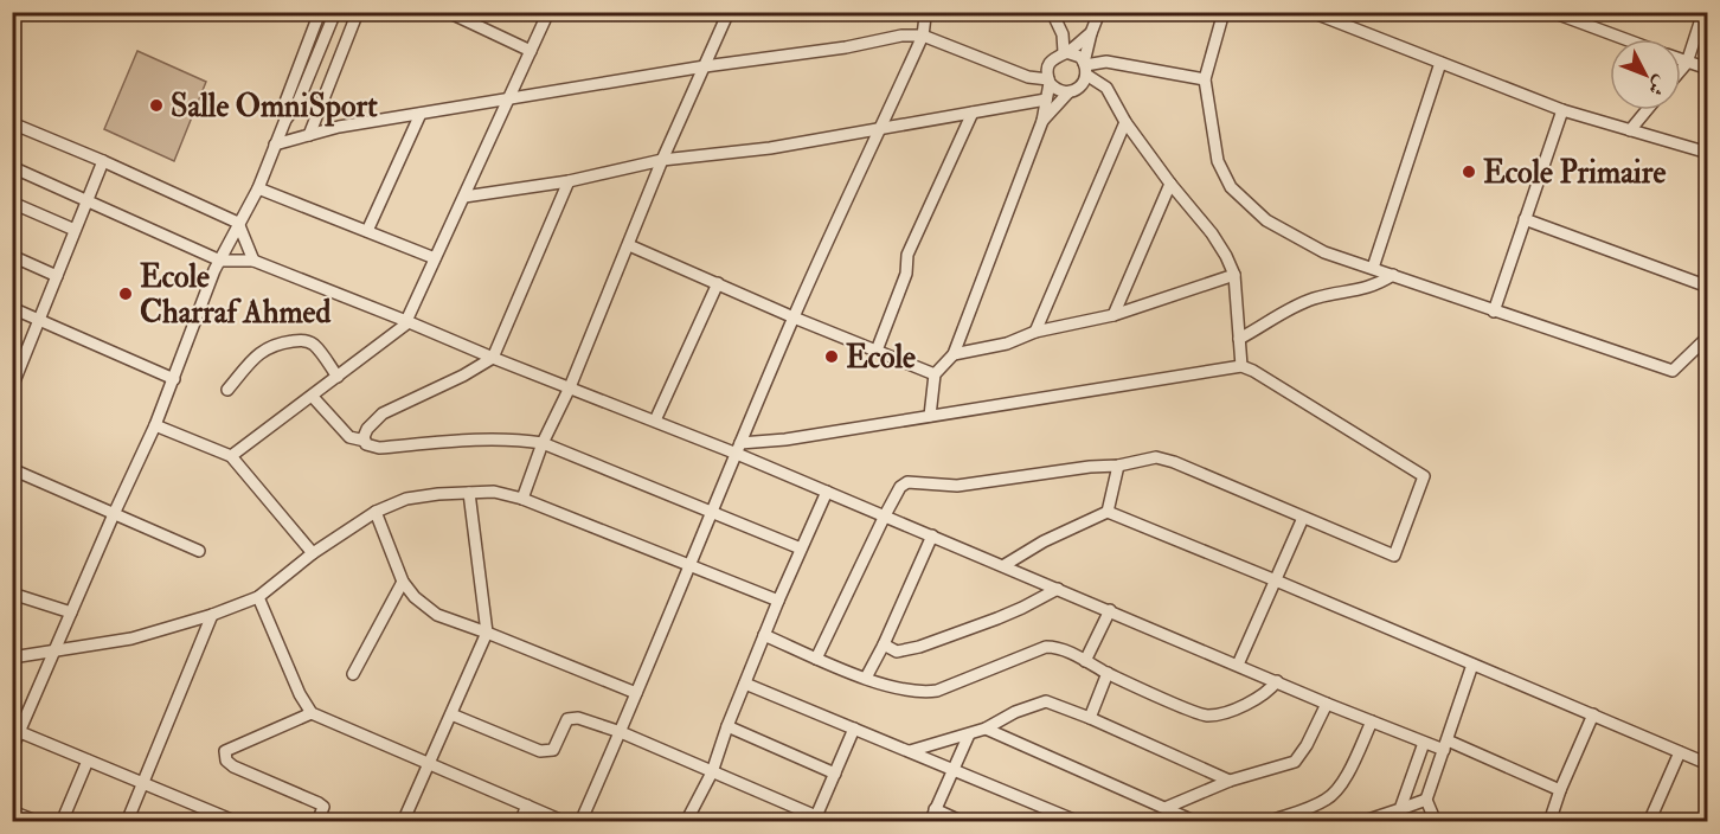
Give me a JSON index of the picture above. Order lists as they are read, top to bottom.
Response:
{
  "places": [
    "Salle OmniSport",
    "Ecole Primaire",
    "Ecole Charraf Ahmed",
    "Ecole"
  ],
  "north": "bottom right"
}
